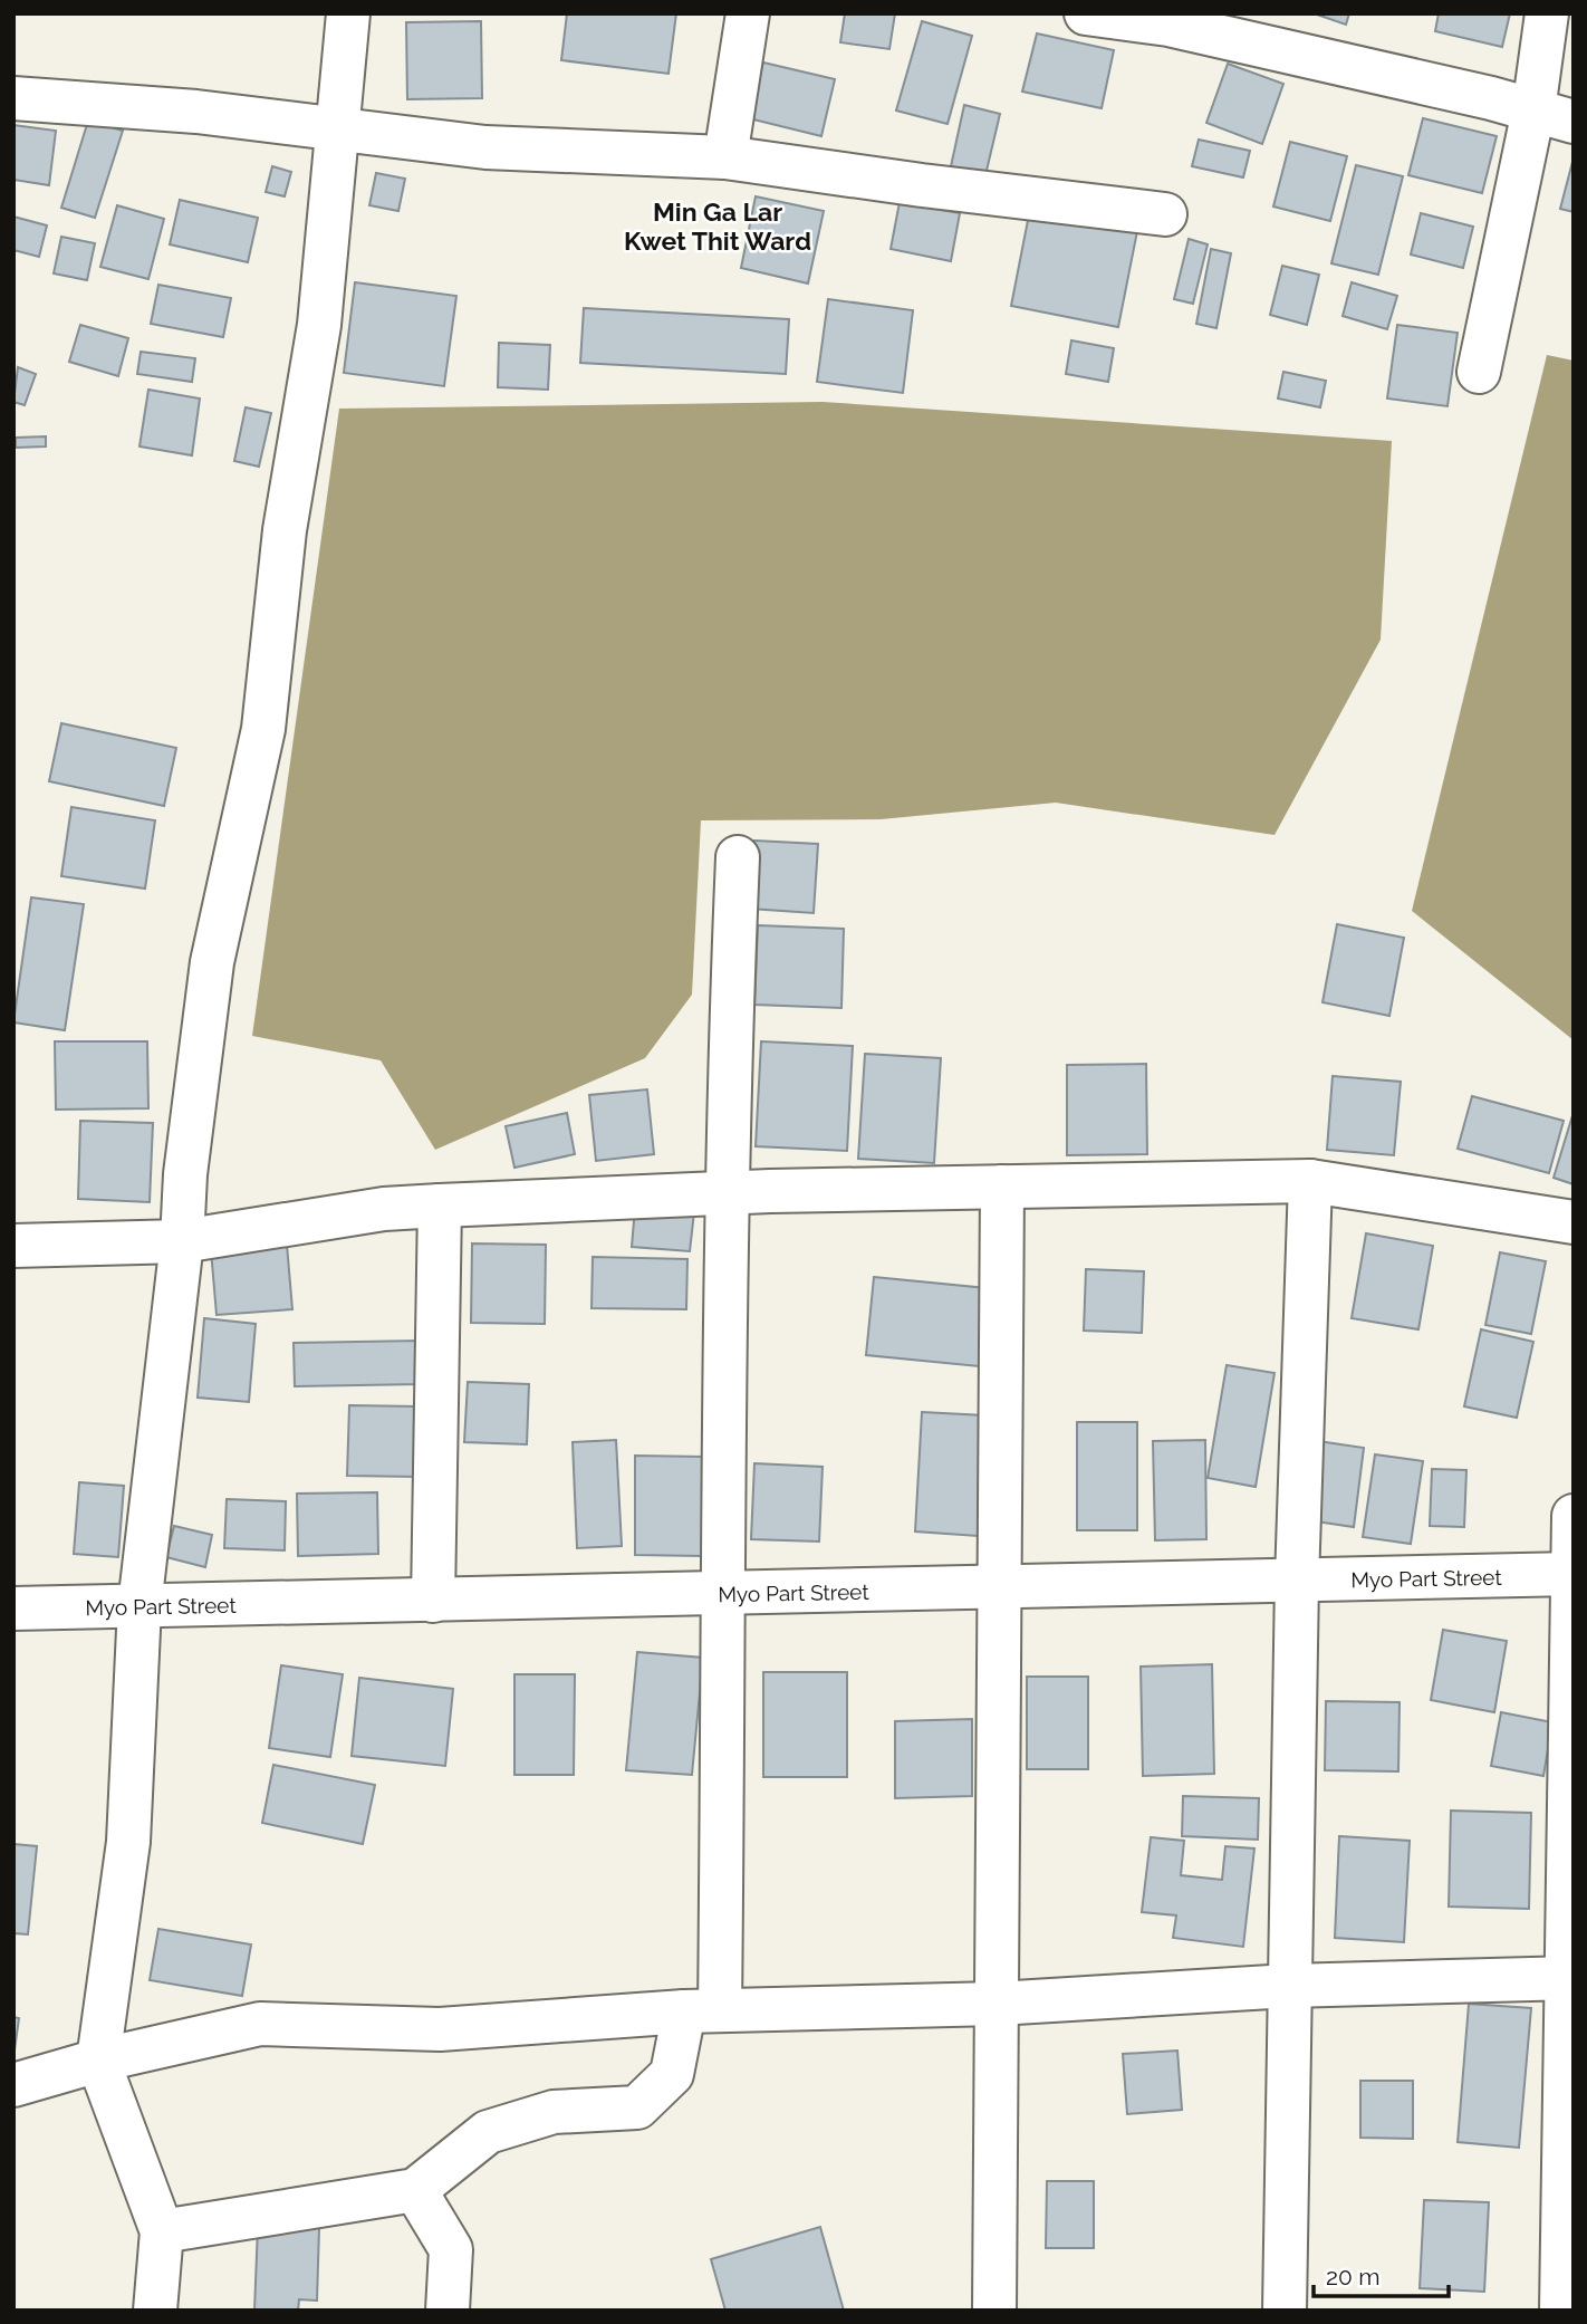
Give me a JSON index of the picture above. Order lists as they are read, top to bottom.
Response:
{
  "streets": {
    "street": ["Myo Part Street"]
  },
  "districts": ["Min Ga Lar Kwet Thit Ward"],
  "scale_bar": "20 m"
}
